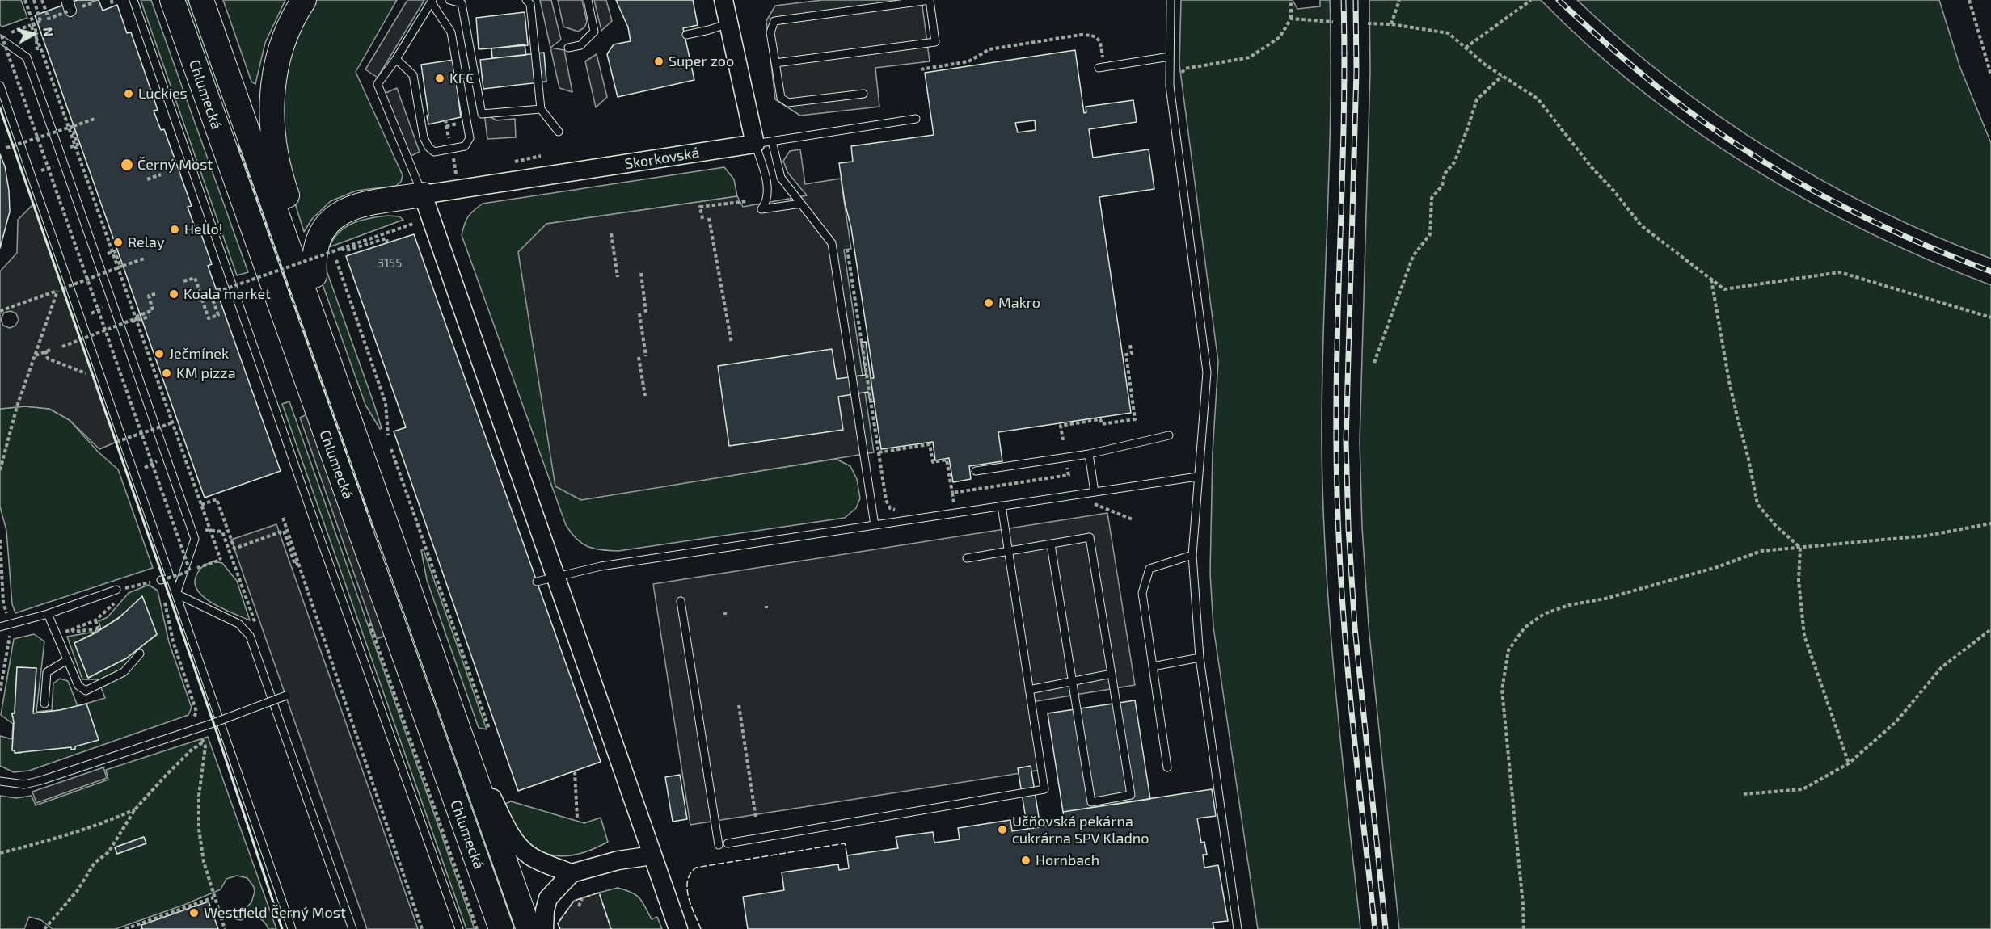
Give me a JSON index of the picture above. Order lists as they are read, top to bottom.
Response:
{
  "streets": {
    "main road": ["Chlumecká"],
    "street": ["Skorkovská"]
  },
  "places": [
    "Super zoo",
    "KFC",
    "Luckies",
    "Černý Most",
    "Hello!",
    "Relay",
    "Koala market",
    "Makro",
    "Ječmínek",
    "KM pizza",
    "Učňovská pekárna cukrárna SPV Kladno",
    "Hornbach",
    "Westfield Černý Most"
  ],
  "house_numbers": ["3155"],
  "north": "right"
}
